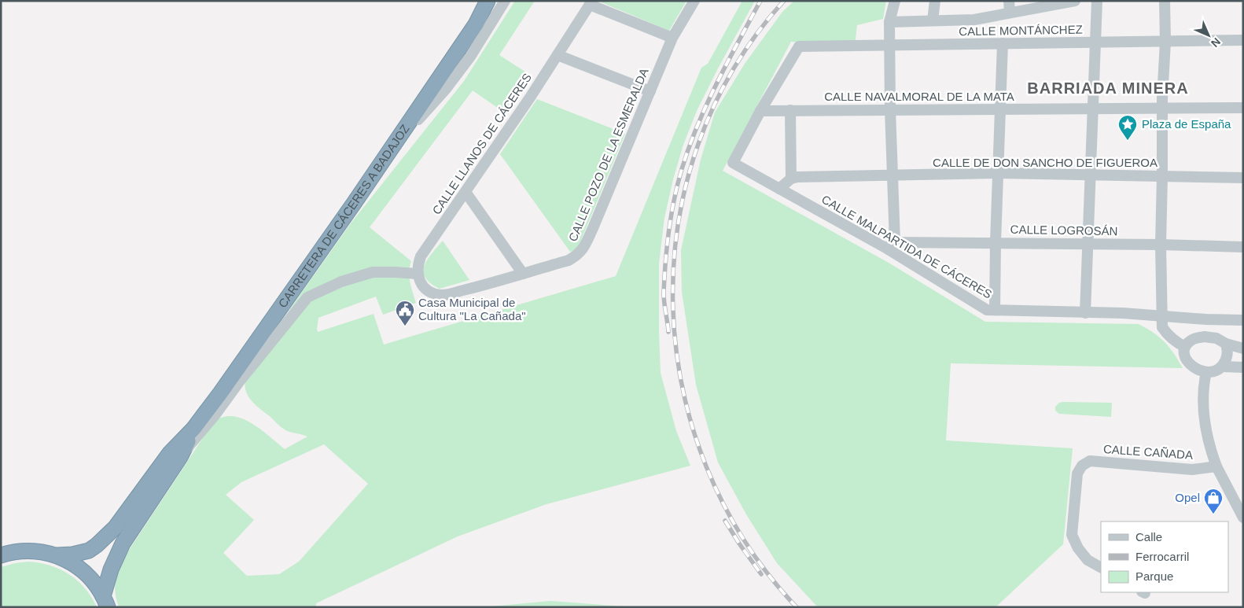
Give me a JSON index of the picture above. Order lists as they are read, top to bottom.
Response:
{
  "streets": {
    "highway": ["CARRETERA DE CÁCERES A BADAJOZ"],
    "street": [
      "CALLE MONTÁNCHEZ",
      "CALLE NAVALMORAL DE LA MATA",
      "CALLE LLANOS DE CÁCERES",
      "CALLE POZO DE LA ESMERALDA",
      "CALLE DE DON SANCHO DE FIGUEROA",
      "CALLE LOGROSÁN",
      "CALLE MALPARTIDA DE CÁCERES",
      "CALLE CAÑADA"
    ]
  },
  "crossings": [
    ["CALLE MONTÁNCHEZ", "CALLE NAVALMORAL DE LA MATA"],
    ["CALLE MONTÁNCHEZ", "CALLE MALPARTIDA DE CÁCERES"],
    ["CALLE NAVALMORAL DE LA MATA", "CALLE MALPARTIDA DE CÁCERES"],
    ["CALLE LLANOS DE CÁCERES", "CALLE POZO DE LA ESMERALDA"],
    ["CALLE LOGROSÁN", "CALLE MALPARTIDA DE CÁCERES"]
  ],
  "districts": ["BARRIADA MINERA"],
  "places": {
    "place": ["Plaza de España"],
    "public building": ["Casa Municipal de Cultura \"La Cañada\""],
    "shop": ["Opel"]
  },
  "legend": ["Calle", "Ferrocarril", "Parque"],
  "north": "bottom right"
}
